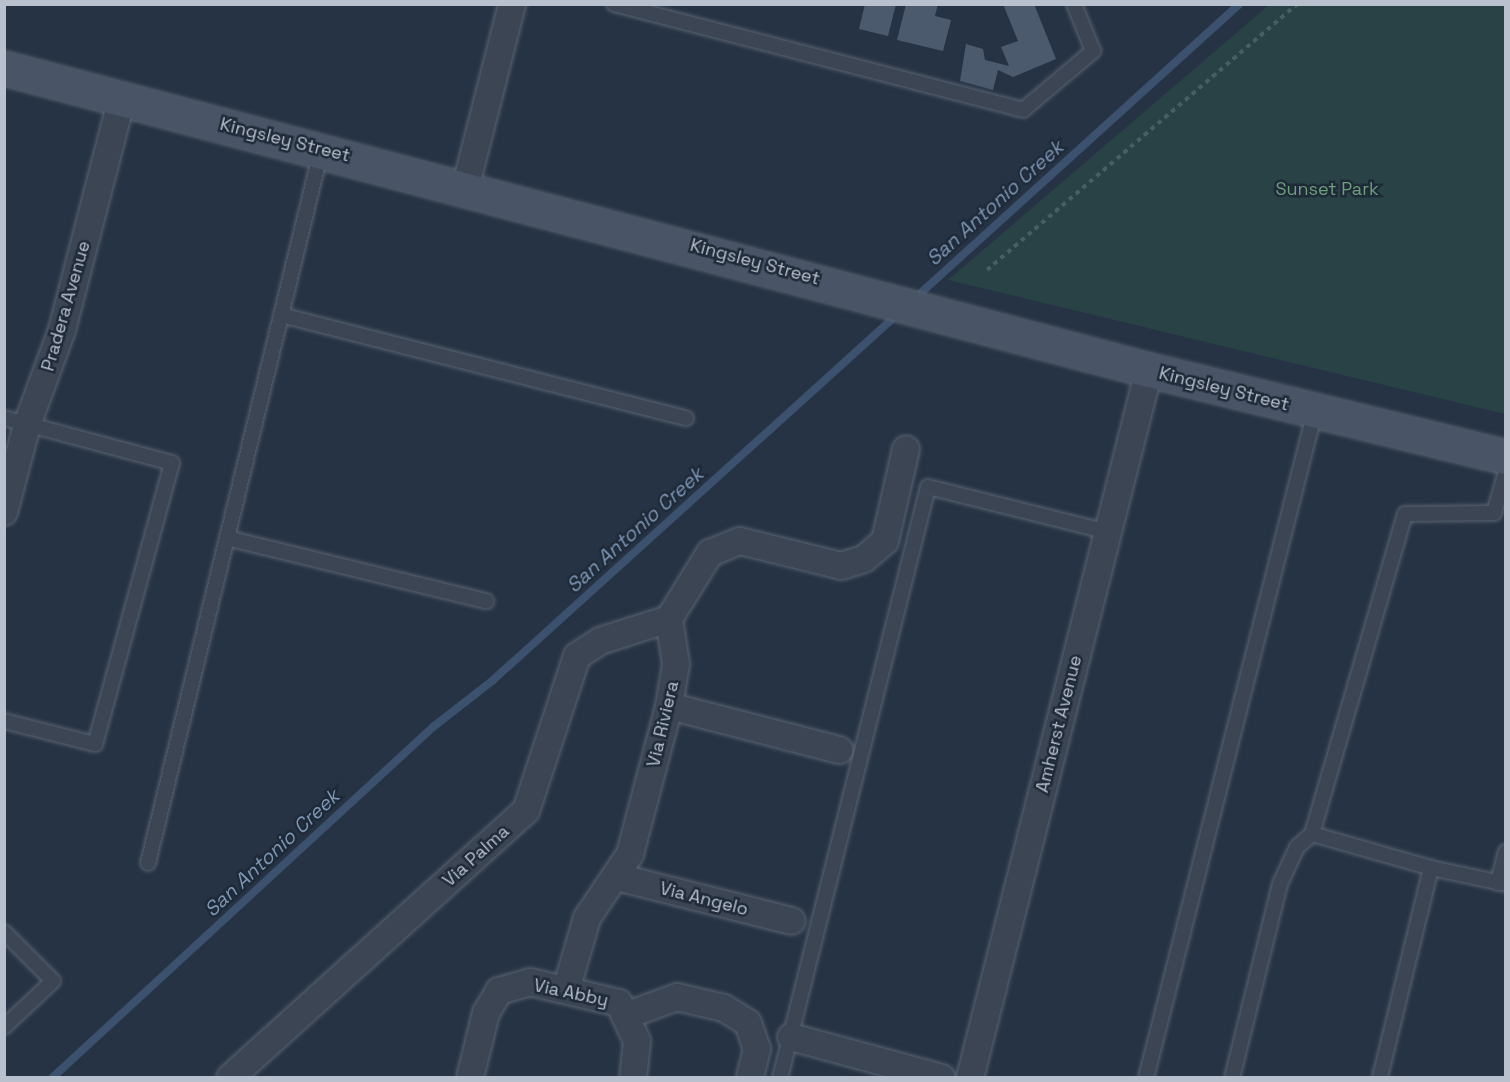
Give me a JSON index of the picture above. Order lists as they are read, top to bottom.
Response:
{
  "streets": {
    "main road": ["Kingsley Street"],
    "street": [
      "Pradera Avenue",
      "Via Riviera",
      "Amherst Avenue",
      "Via Palma",
      "Via Angelo",
      "Via Abby"
    ]
  },
  "crossings": [
    ["Kingsley Street", "Pradera Avenue"],
    ["Kingsley Street", "Amherst Avenue"],
    ["Via Riviera", "Via Palma"],
    ["Via Riviera", "Via Angelo"],
    ["Via Riviera", "Via Abby"]
  ],
  "water": ["San Antonio Creek"],
  "parks": ["Sunset Park"]
}
